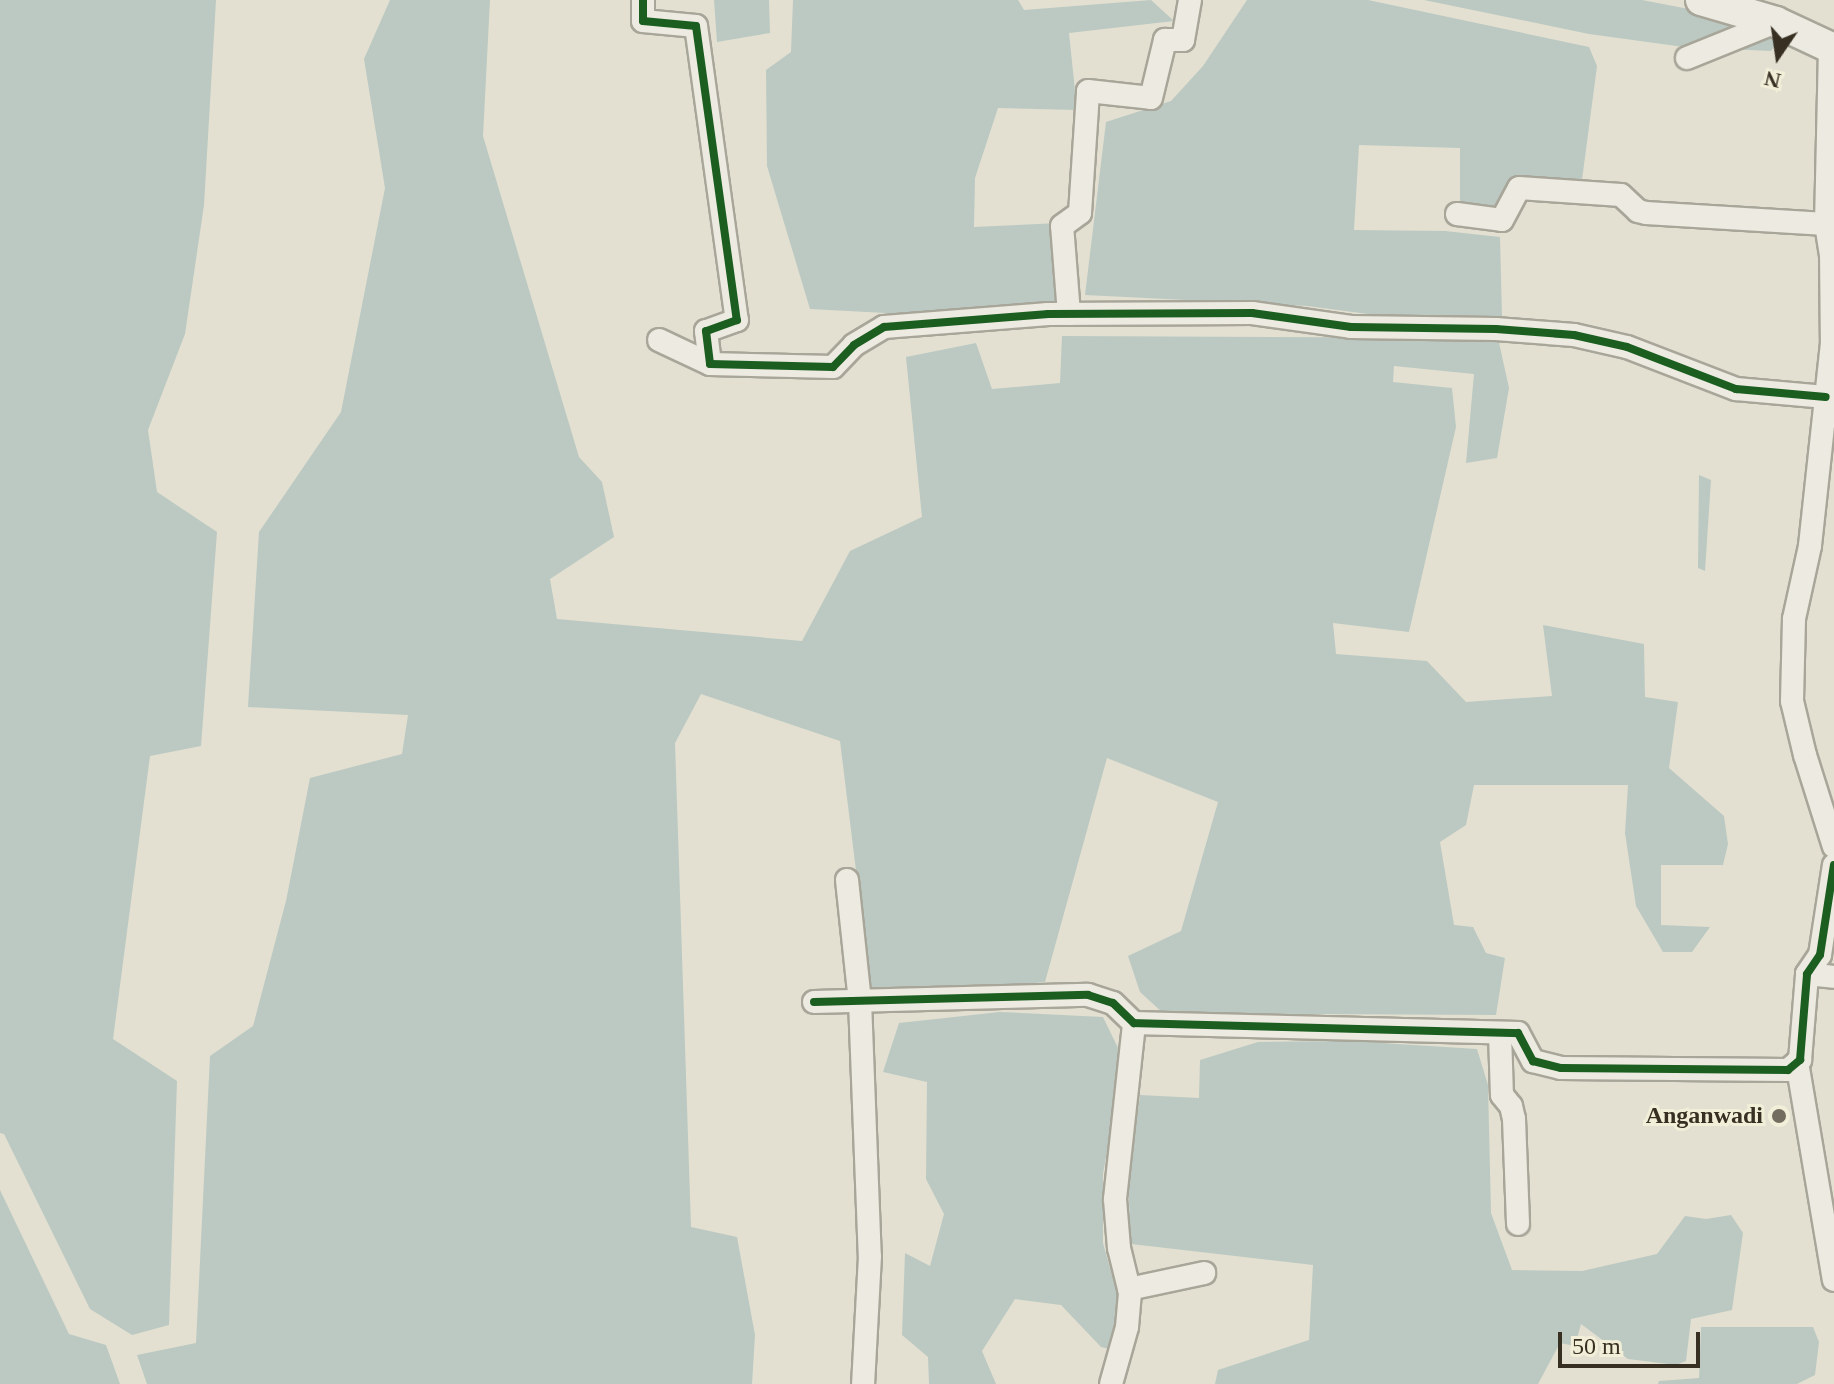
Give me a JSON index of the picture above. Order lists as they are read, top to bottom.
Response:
{
  "places": ["Anganwadi"],
  "scale_bar": "50 m",
  "north": "bottom"
}
